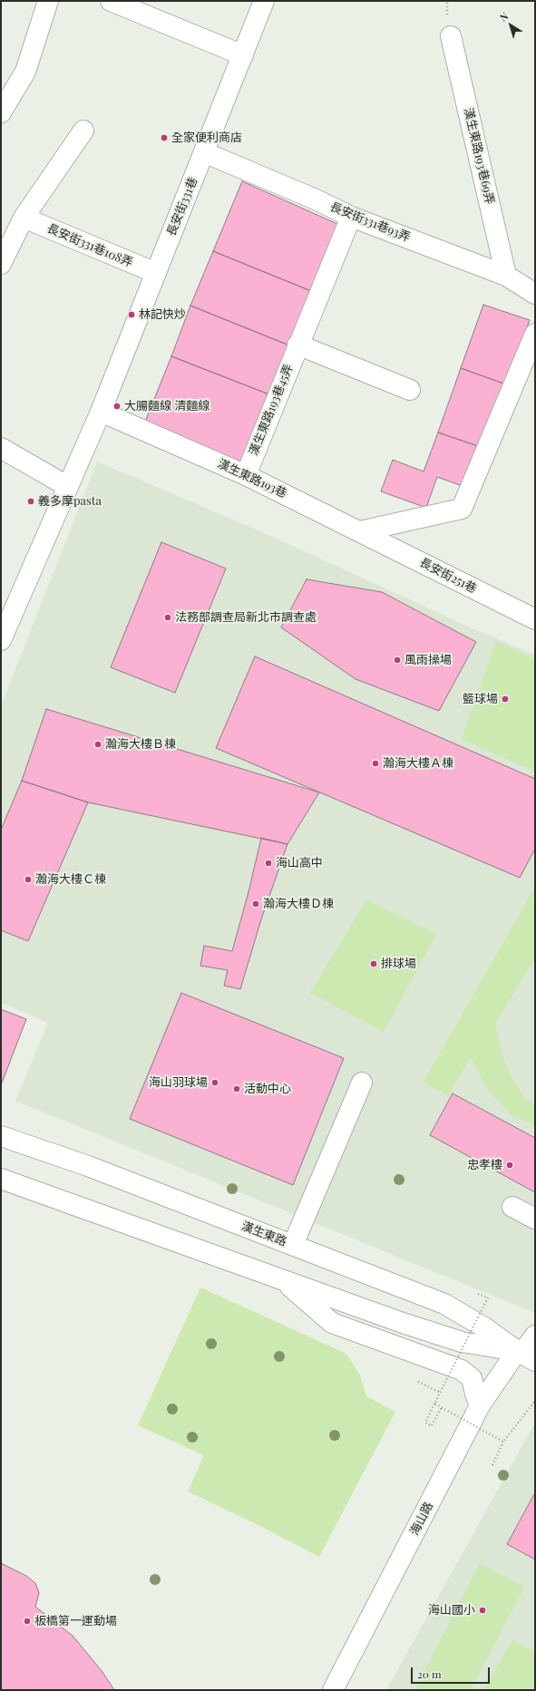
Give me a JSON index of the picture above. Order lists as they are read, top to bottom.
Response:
{
  "streets": {
    "street": [
      "漢生東路193巷69弄",
      "長安街331巷",
      "長安街331巷93弄",
      "長安街331巷108弄",
      "漢生東路193巷45弄",
      "漢生東路193巷",
      "長安街251巷",
      "漢生東路",
      "海山路"
    ]
  },
  "crossings": [
    ["漢生東路193巷69弄", "長安街331巷93弄"],
    ["長安街331巷", "長安街331巷93弄"],
    ["長安街331巷", "長安街331巷108弄"],
    ["長安街331巷", "漢生東路193巷"],
    ["長安街331巷93弄", "漢生東路193巷45弄"],
    ["漢生東路193巷45弄", "漢生東路193巷"],
    ["漢生東路193巷", "長安街251巷"],
    ["漢生東路", "海山路"]
  ],
  "places": [
    "全家便利商店",
    "林記快炒",
    "大腸麵線 清麵線",
    "義多摩pasta",
    "法務部調查局新北市調查處",
    "風雨操場",
    "籃球場",
    "瀚海大樓Ｂ棟",
    "瀚海大樓Ａ棟",
    "海山高中",
    "瀚海大樓Ｃ棟",
    "瀚海大樓Ｄ棟",
    "排球場",
    "海山羽球場",
    "活動中心",
    "忠孝樓",
    "海山國小",
    "板橋第一運動場"
  ],
  "scale_bar": "20 m",
  "north": "top left"
}
